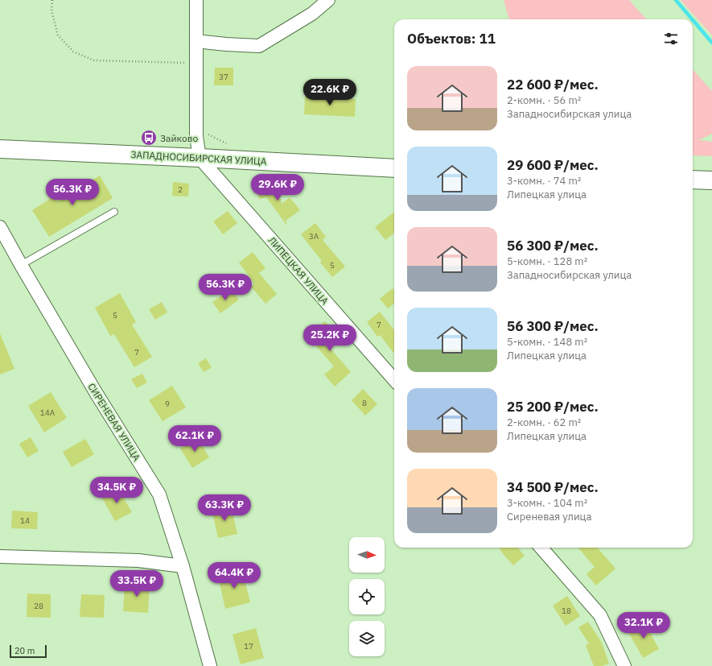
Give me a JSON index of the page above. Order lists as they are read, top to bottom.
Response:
{
  "streets": {
    "main road": ["ЗАПАДНОСИБИРСКАЯ УЛИЦА"],
    "street": ["ЛИПЕЦКАЯ УЛИЦА", "СИРЕНЕВАЯ УЛИЦА"]
  },
  "crossings": [
    ["ЗАПАДНОСИБИРСКАЯ УЛИЦА", "ЛИПЕЦКАЯ УЛИЦА"]
  ],
  "places": {
    "bus stop": ["Зайково"]
  },
  "house_numbers": [
    "37",
    "2",
    "3А",
    "5",
    "5",
    "7",
    "7",
    "8",
    "9",
    "14А",
    "14",
    "28",
    "18",
    "17"
  ],
  "scale_bar": "20 m",
  "north": "right",
  "page": {
    "heading": "Объектов: 11",
    "list": [
      {
        "name": "22 600 ₽/мес.",
        "note": "2-комн. · 56 m² · Западносибирская улица"
      },
      {
        "name": "29 600 ₽/мес.",
        "note": "3-комн. · 74 m² · Липецкая улица"
      },
      {
        "name": "56 300 ₽/мес.",
        "note": "5-комн. · 128 m² · Западносибирская улица"
      },
      {
        "name": "56 300 ₽/мес.",
        "note": "5-комн. · 148 m² · Липецкая улица"
      },
      {
        "name": "25 200 ₽/мес.",
        "note": "2-комн. · 62 m² · Липецкая улица"
      },
      {
        "name": "34 500 ₽/мес.",
        "note": "3-комн. · 104 m² · Сиреневая улица"
      }
    ],
    "price": [
      "22.6K ₽",
      "29.6K ₽",
      "56.3K ₽",
      "56.3K ₽",
      "25.2K ₽",
      "62.1K ₽",
      "34.5K ₽",
      "63.3K ₽",
      "64.4K ₽",
      "33.5K ₽",
      "32.1K ₽"
    ],
    "scale": "20 m"
  }
}
